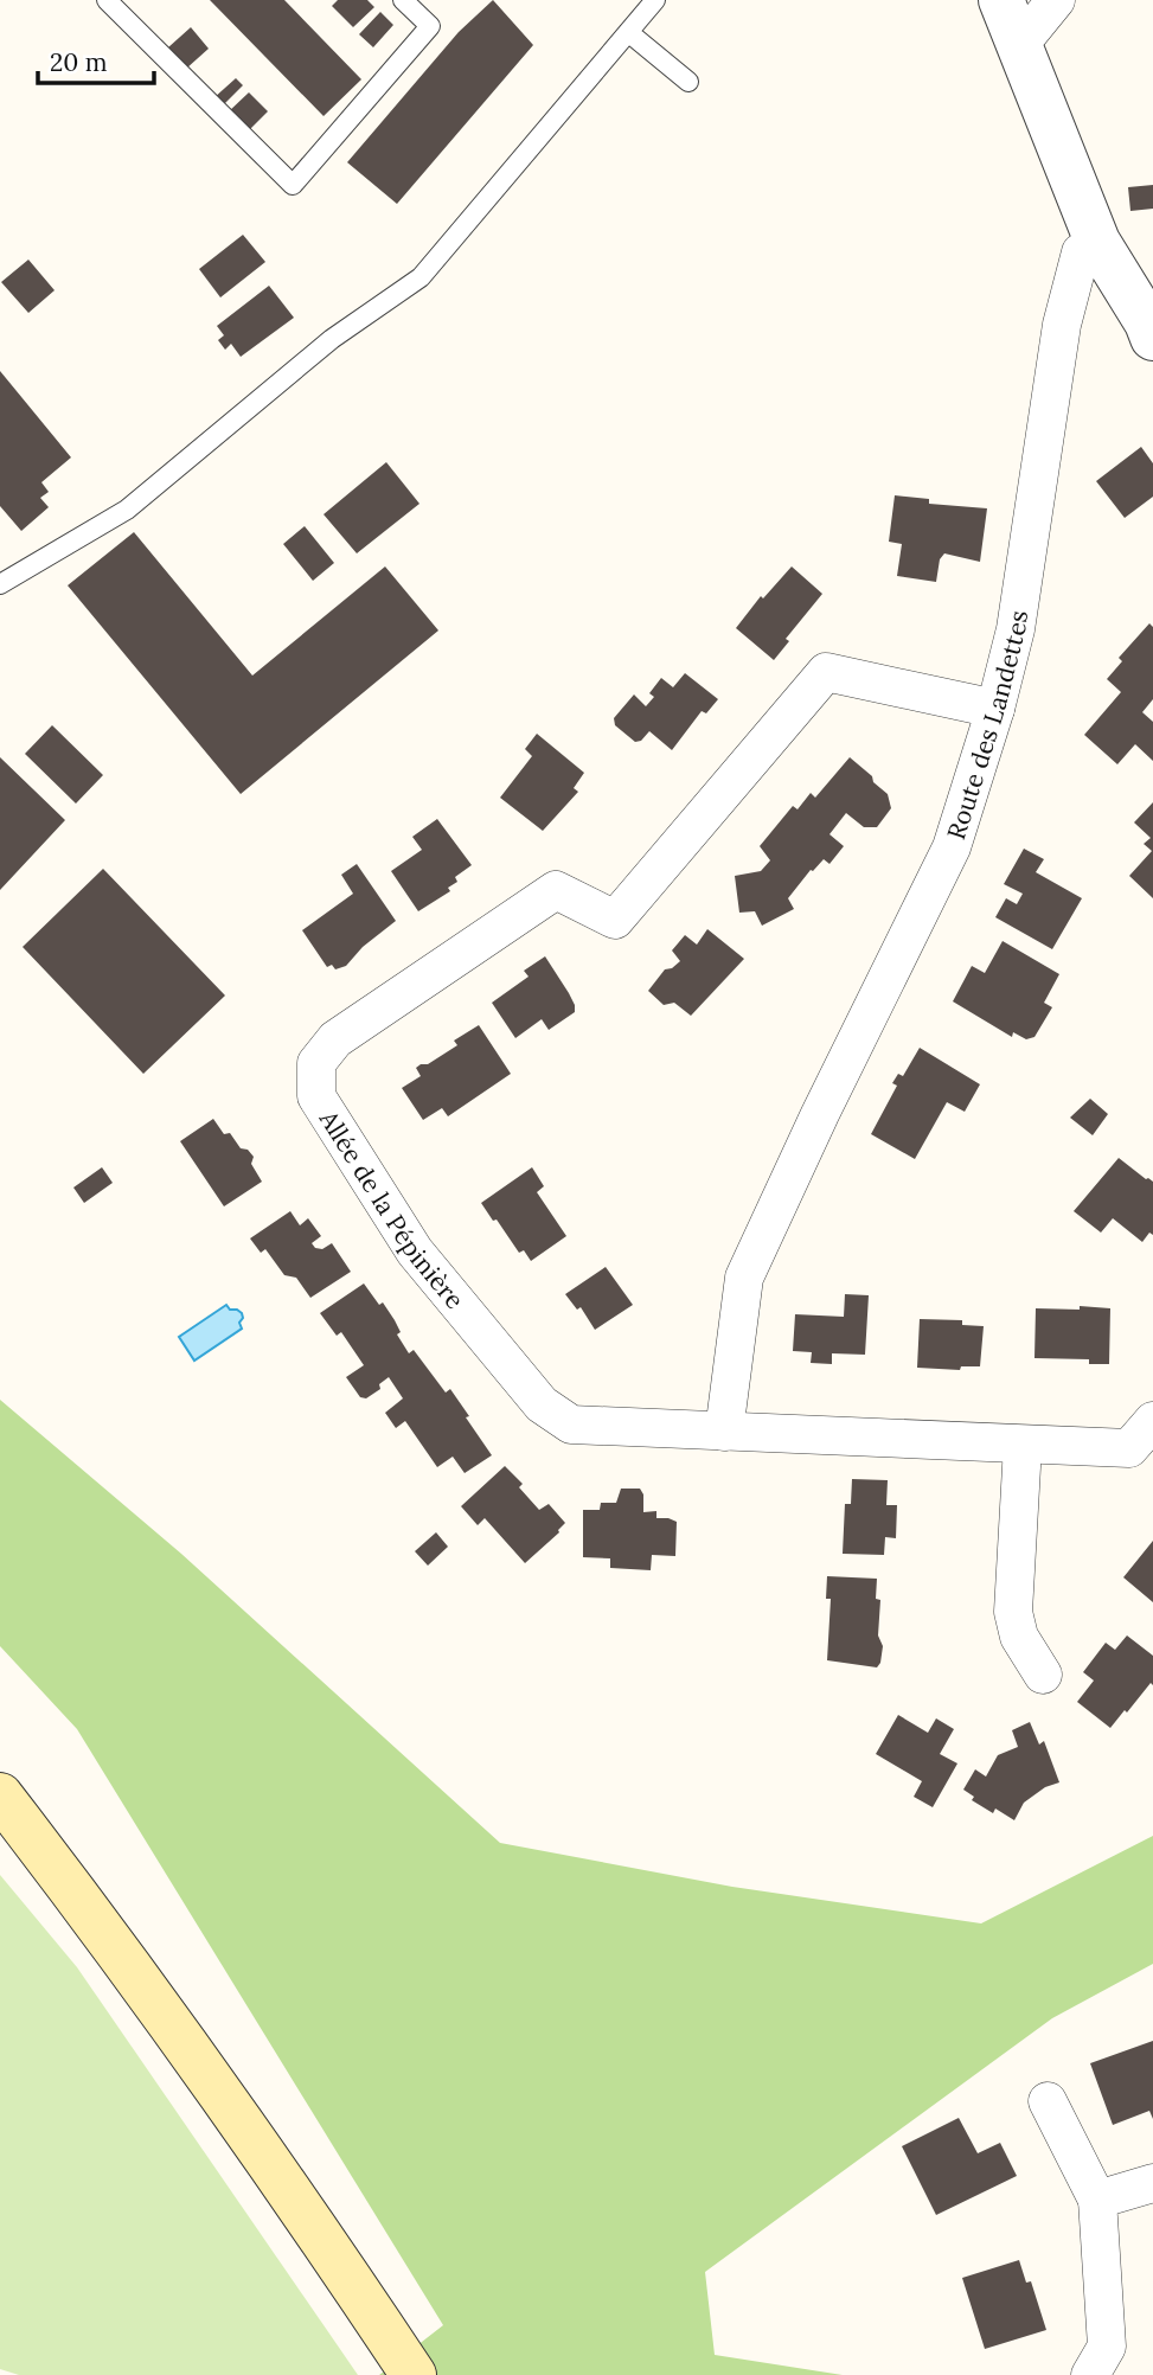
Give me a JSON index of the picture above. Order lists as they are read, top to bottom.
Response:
{
  "streets": {
    "street": ["Route des Landettes", "Allée de la Pépinière"]
  },
  "crossings": [
    ["Route des Landettes", "Allée de la Pépinière"]
  ],
  "scale_bar": "20 m"
}
